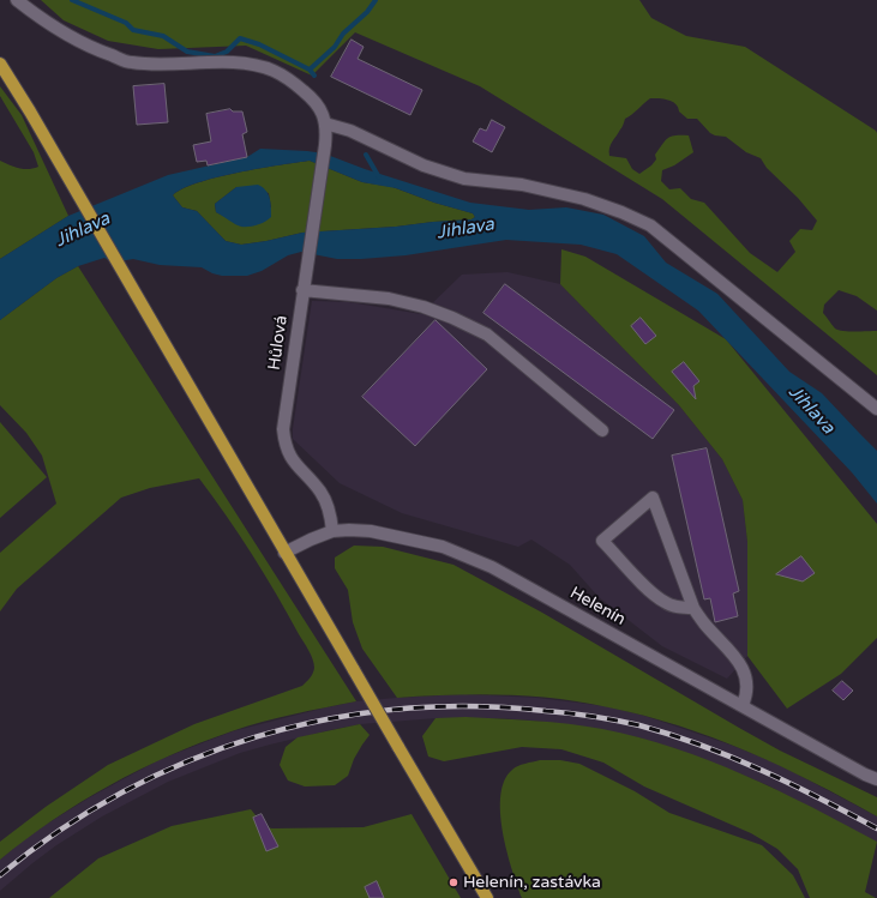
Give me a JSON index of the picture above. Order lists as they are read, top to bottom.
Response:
{
  "streets": {
    "street": ["Hůlová", "Helenín"]
  },
  "crossings": [
    ["Hůlová", "Helenín"]
  ],
  "water": ["Jihlava"],
  "places": ["Helenín, zastávka"]
}
